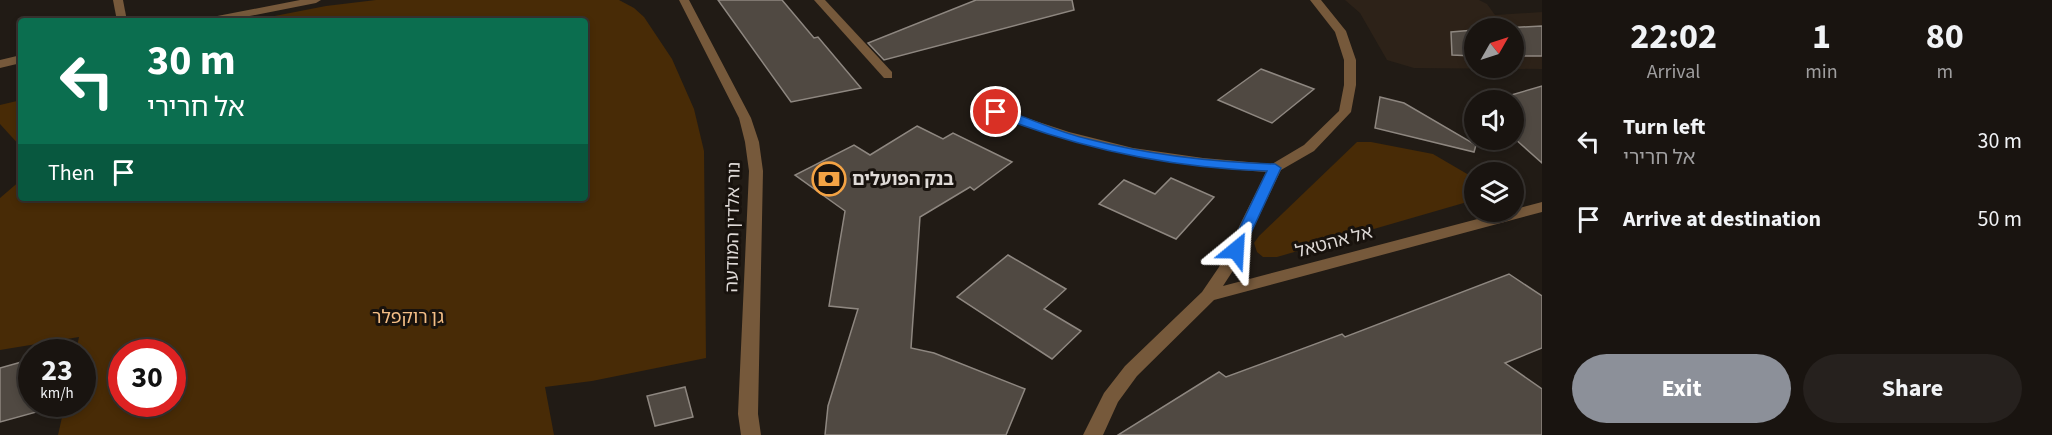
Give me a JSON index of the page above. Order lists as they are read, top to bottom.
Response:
{
  "streets": {
    "street": ["נור אלדין המודעה", "אל אהטאל"]
  },
  "parks": ["גן רוקפלר"],
  "places": {
    "bank": ["בנק הפועלים"]
  },
  "north": "top right",
  "page": {
    "eta": [
      "22:02",
      "Arrival",
      "1",
      "min",
      "80",
      "m"
    ],
    "turn": ["30 m", "אל חרירי"],
    "list": [
      {
        "name": "Turn left",
        "note": "אל חרירי",
        "value": "30 m"
      },
      {
        "name": "Arrive at destination",
        "value": "50 m"
      }
    ],
    "then": "Then",
    "speed": "23 km/h",
    "limit": "30",
    "buttons": ["Exit", "Share"]
  }
}
